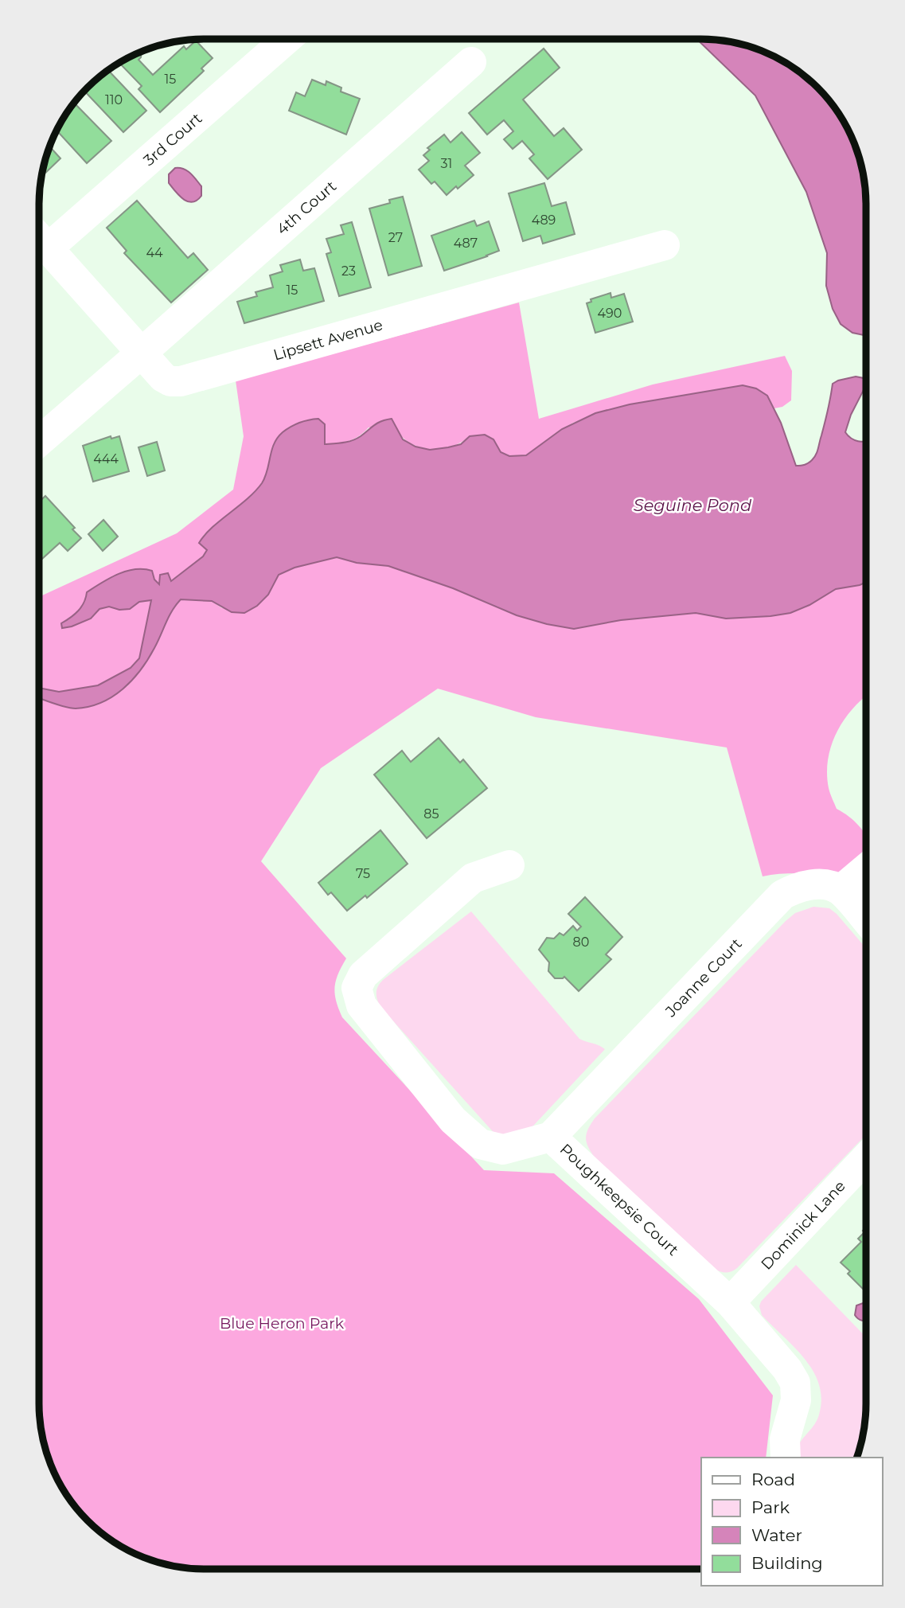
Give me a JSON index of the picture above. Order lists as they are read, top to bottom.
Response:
{
  "streets": {
    "street": [
      "3rd Court",
      "4th Court",
      "Lipsett Avenue",
      "Joanne Court",
      "Poughkeepsie Court",
      "Dominick Lane"
    ]
  },
  "crossings": [
    ["3rd Court", "Lipsett Avenue"],
    ["4th Court", "Lipsett Avenue"],
    ["Joanne Court", "Poughkeepsie Court"],
    ["Poughkeepsie Court", "Dominick Lane"]
  ],
  "water": ["Seguine Pond"],
  "parks": ["Blue Heron Park"],
  "house_numbers": [
    "15",
    "110",
    "31",
    "489",
    "27",
    "487",
    "44",
    "23",
    "15",
    "490",
    "444",
    "85",
    "75",
    "80"
  ],
  "legend": [
    "Road",
    "Park",
    "Water",
    "Building"
  ]
}
